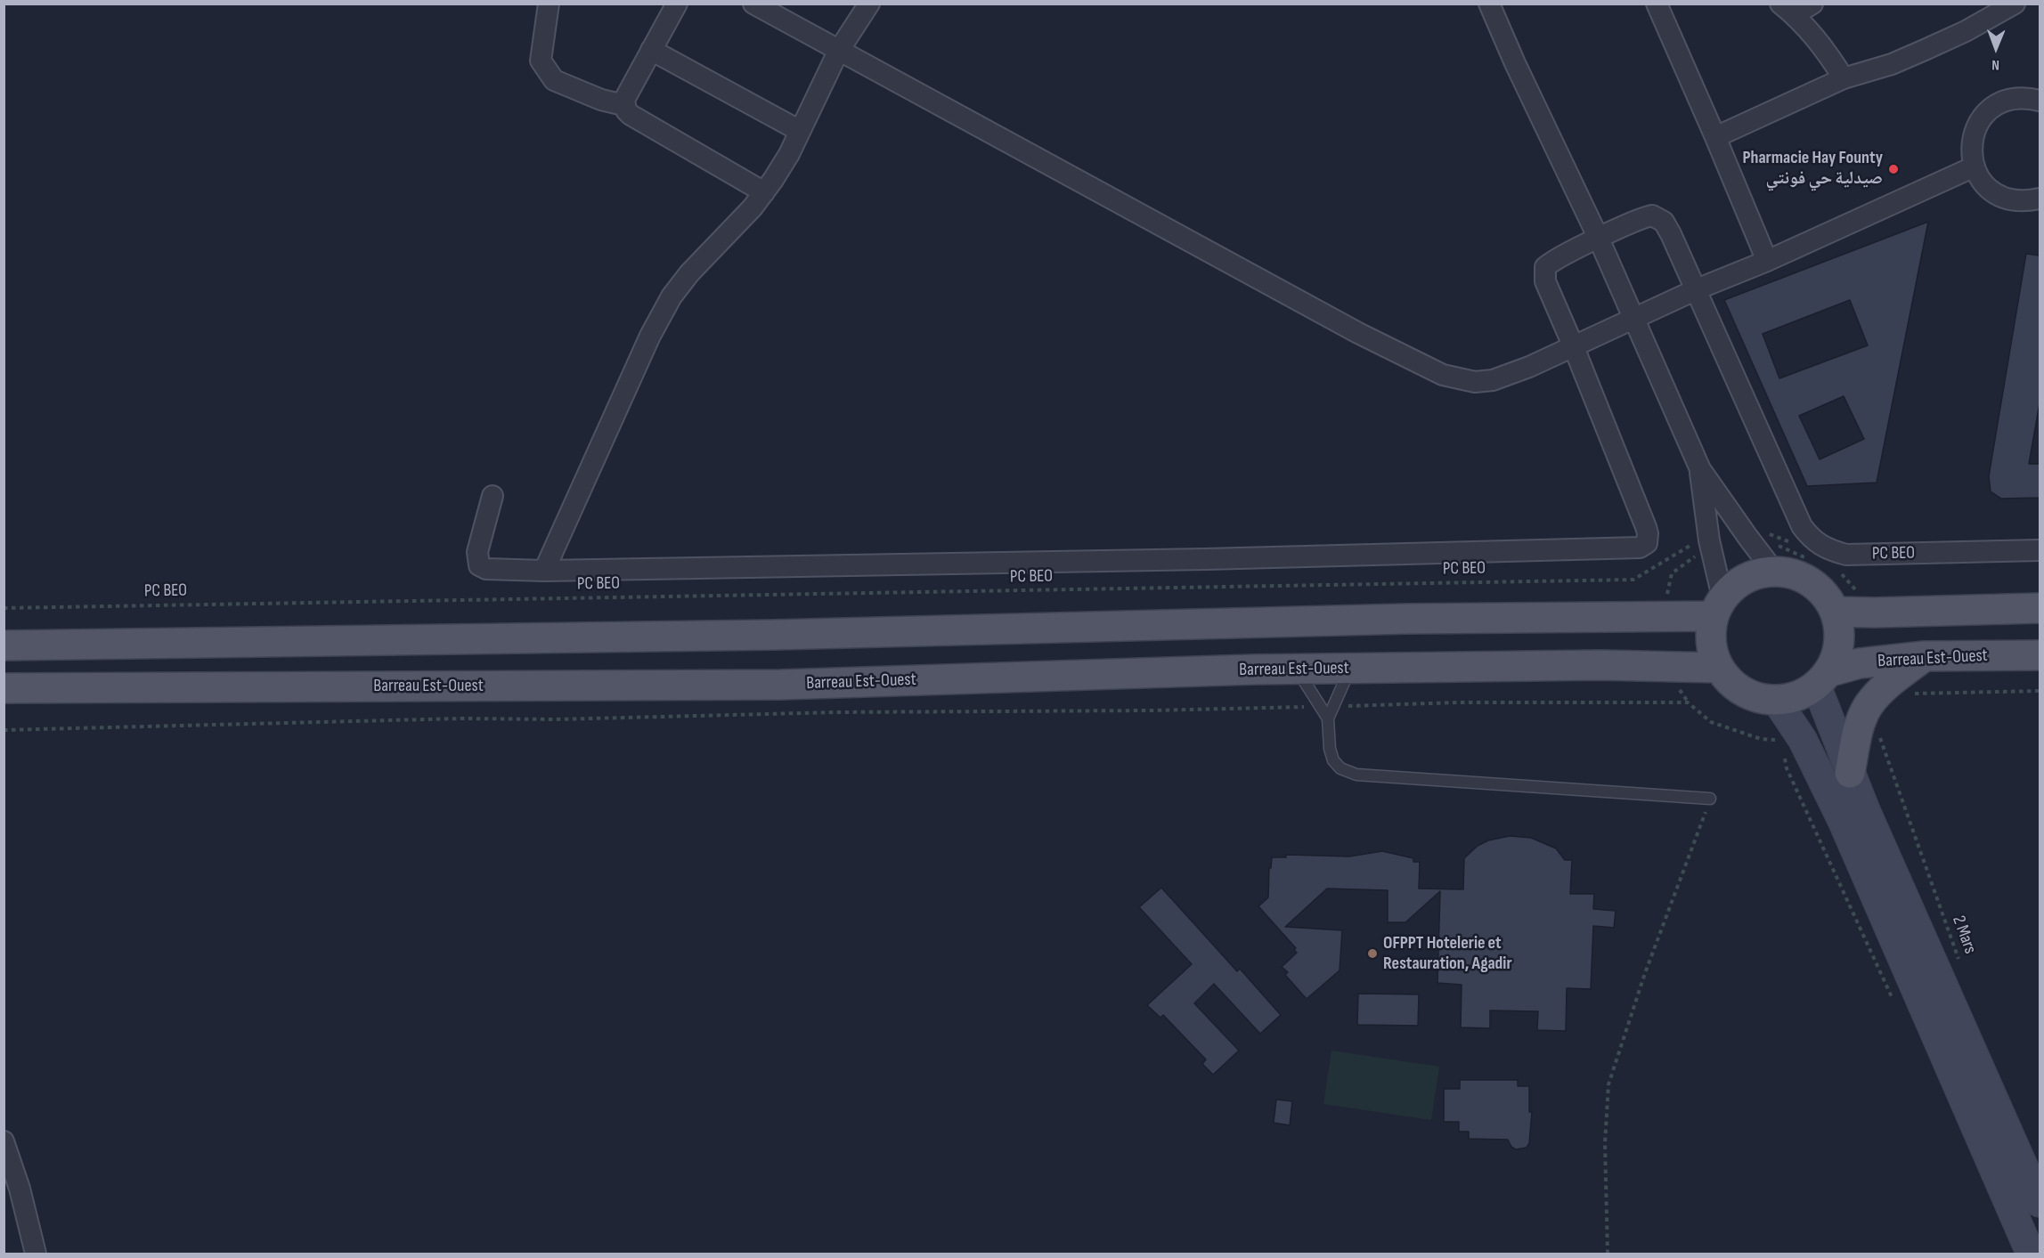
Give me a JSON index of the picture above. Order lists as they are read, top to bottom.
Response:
{
  "streets": {
    "main road": ["Barreau Est-Ouest"],
    "path": ["PC BEO", "2 Mars"]
  },
  "places": ["Pharmacie Hay Founty صيدلية حي فونتي", "OFPPT Hotelerie et Restauration, Agadir"],
  "north": "bottom"
}
